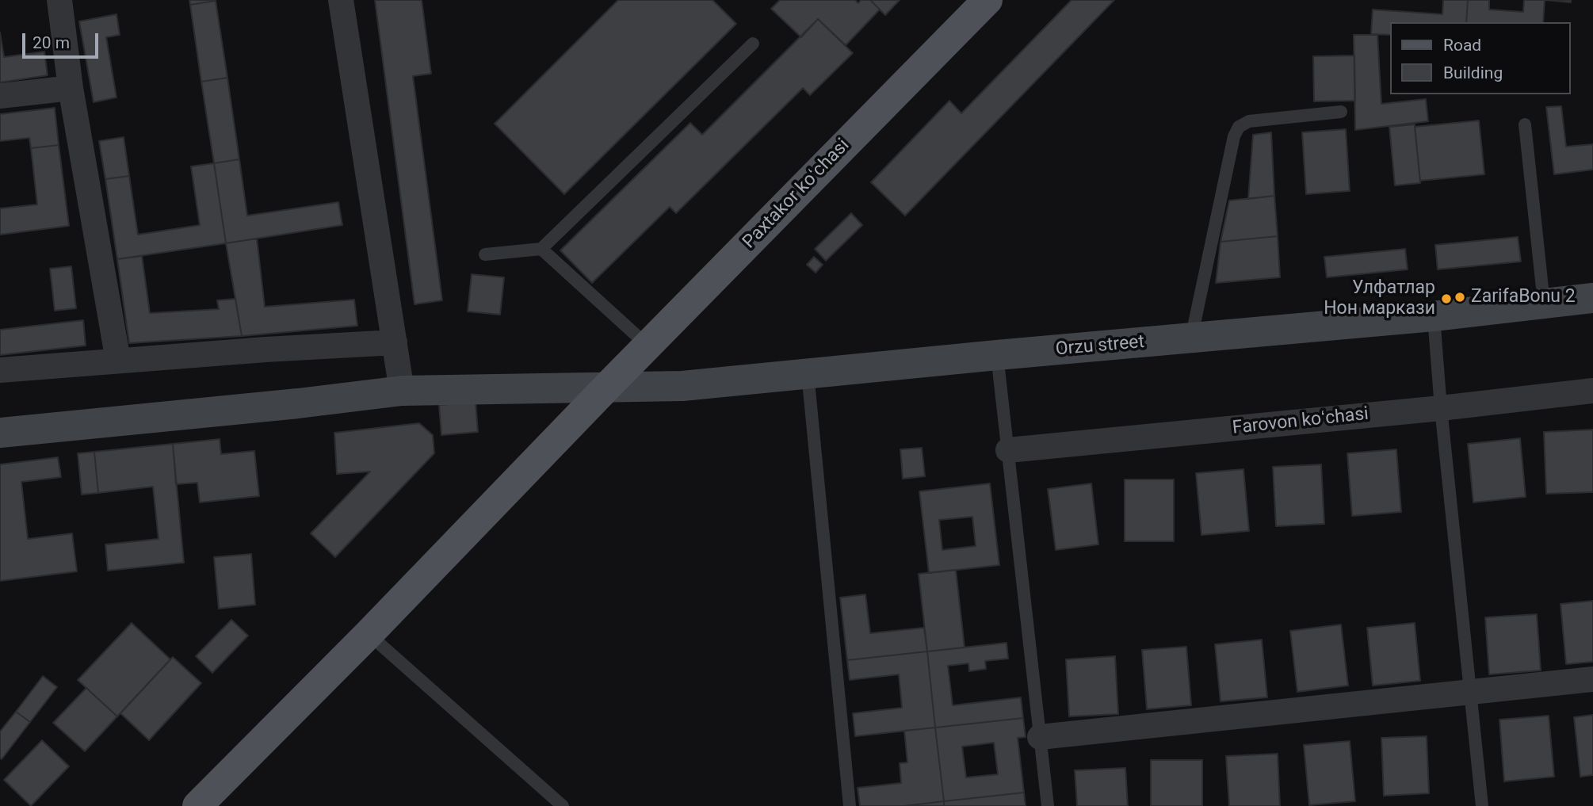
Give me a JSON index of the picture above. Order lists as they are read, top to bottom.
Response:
{
  "streets": {
    "main road": ["Paxtakor koʻchasi", "Orzu street"],
    "street": ["Farovon koʻchasi"]
  },
  "crossings": [
    ["Paxtakor koʻchasi", "Orzu street"]
  ],
  "places": ["ZarifaBonu 2", "Улфатлар Нон маркази"],
  "legend": ["Road", "Building"],
  "scale_bar": "20 m"
}
